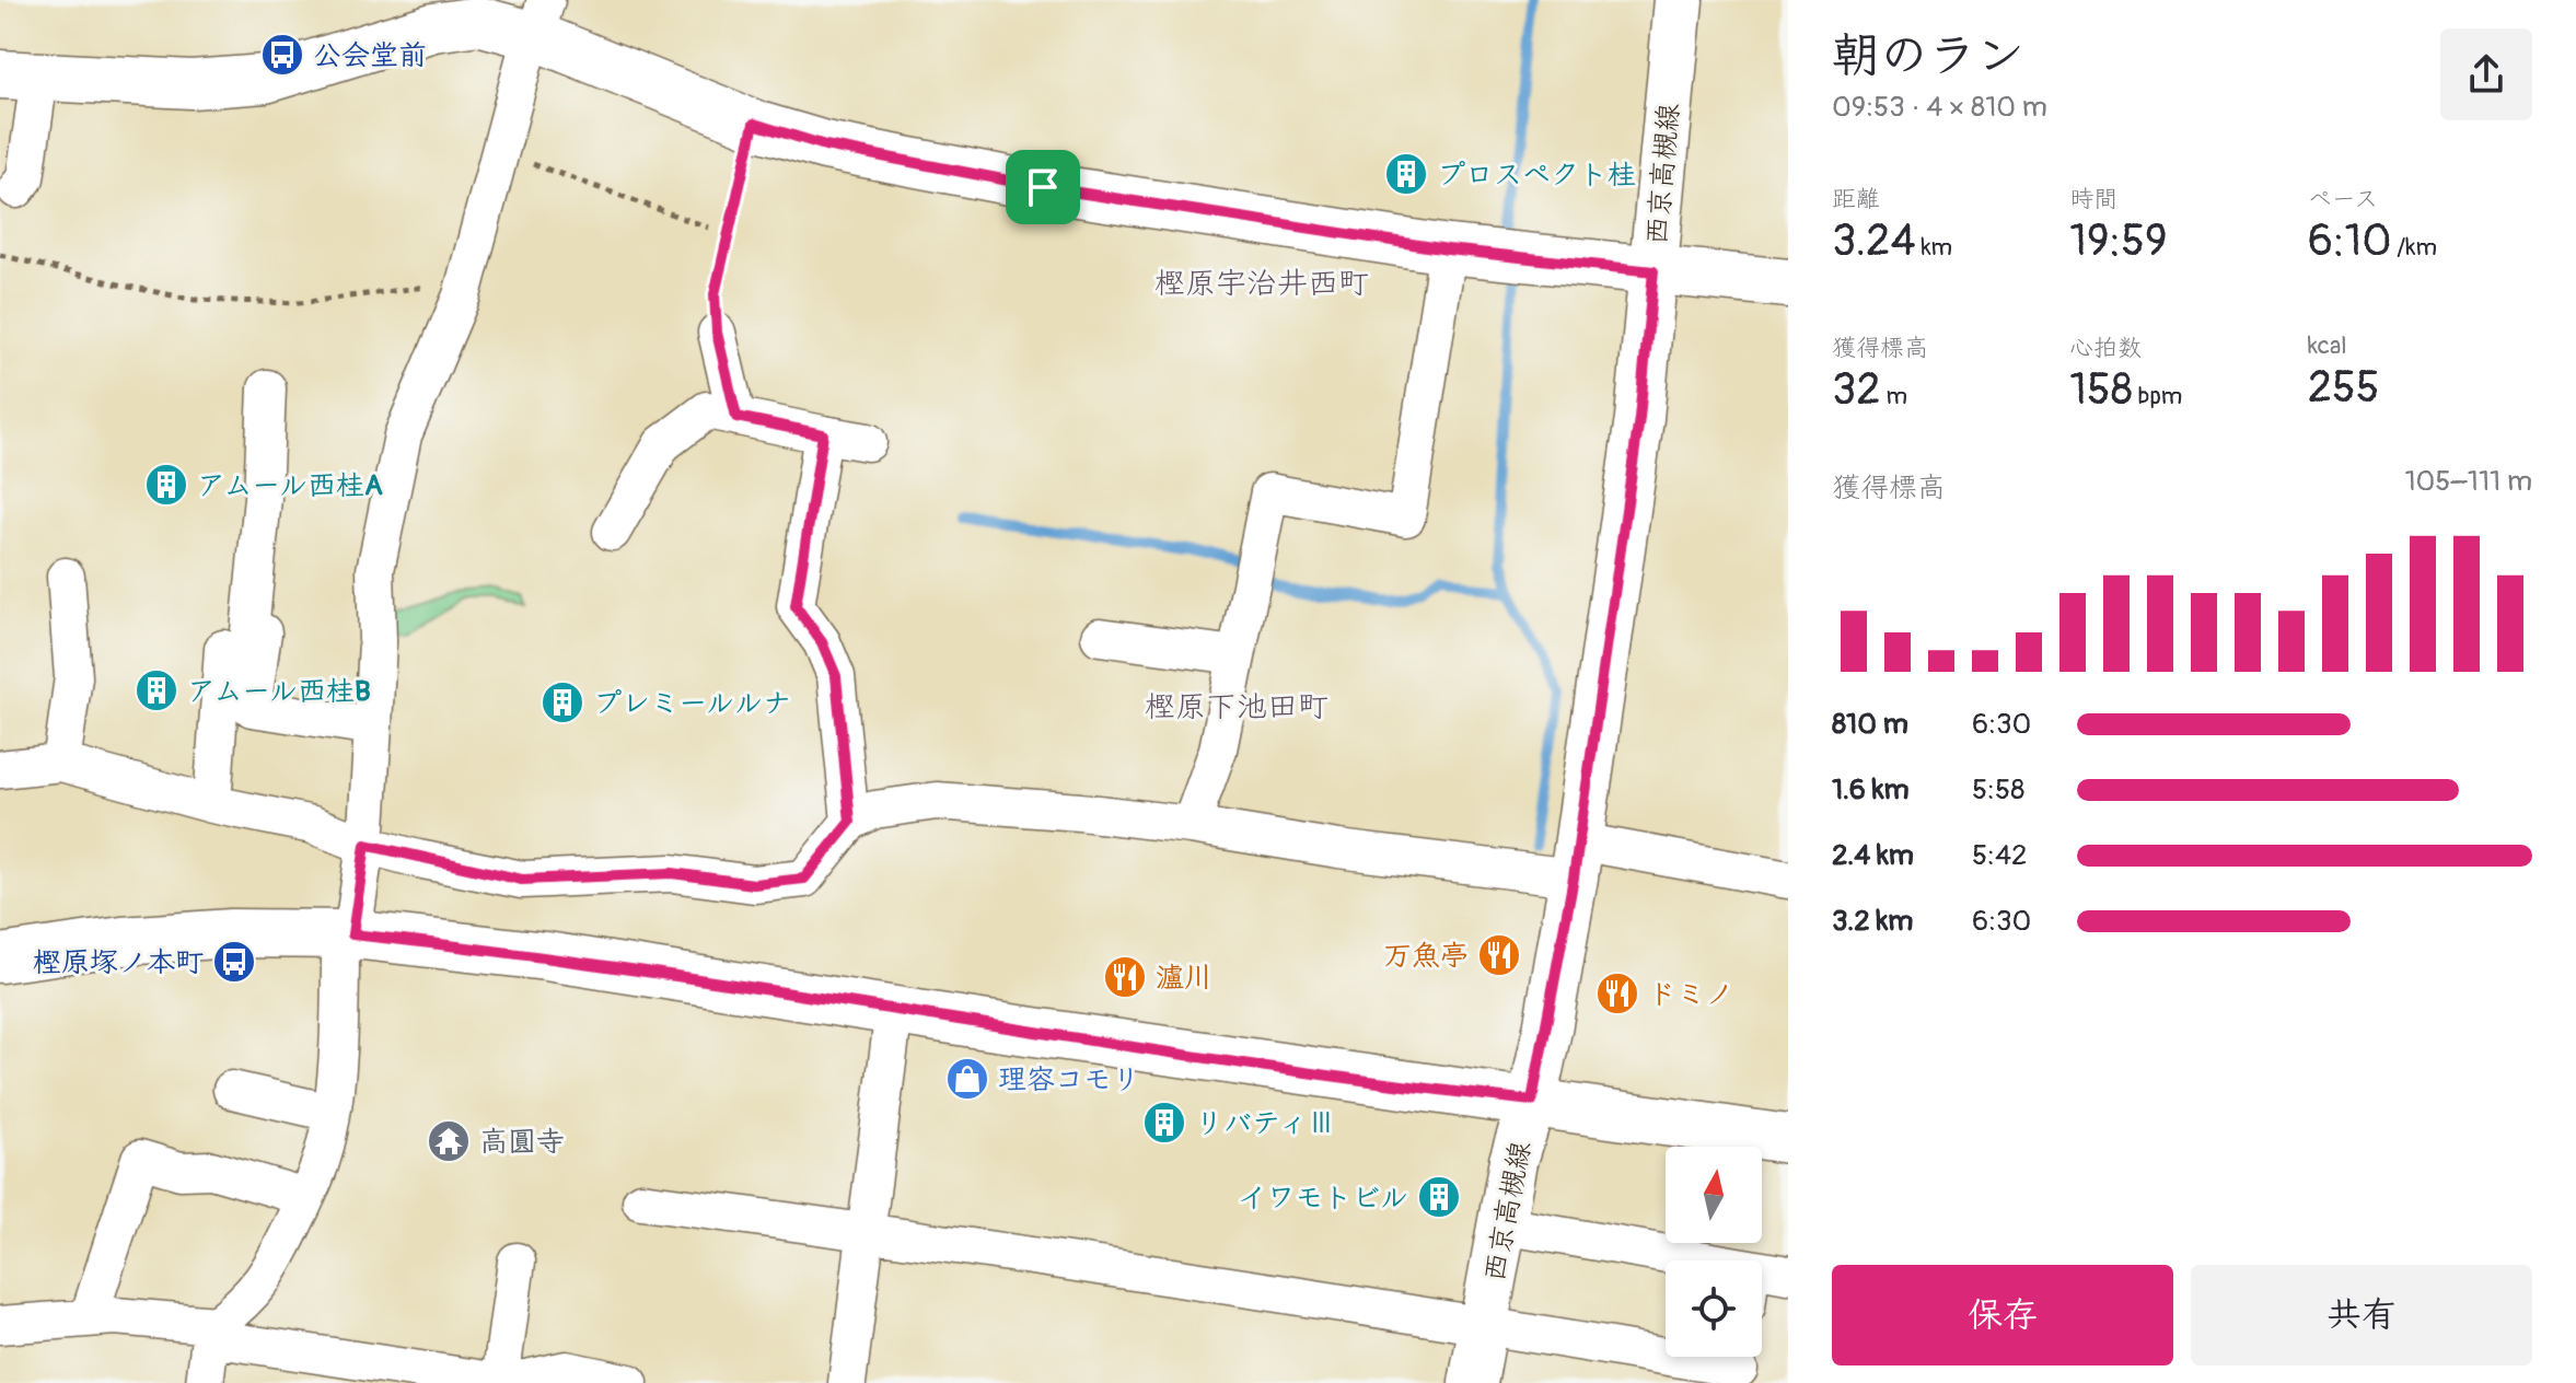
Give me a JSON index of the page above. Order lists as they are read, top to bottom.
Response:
{
  "streets": {
    "main road": ["西京高槻線"]
  },
  "districts": ["樫原宇治井西町", "樫原下池田町"],
  "places": {
    "bus stop": ["公会堂前", "樫原塚ノ本町"],
    "building": [
      "プロスペクト桂",
      "アムール西桂A",
      "アムール西桂B",
      "プレミールルナ",
      "リバティⅢ",
      "イワモトビル"
    ],
    "restaurant": ["万魚亭", "瀘川", "ドミノ"],
    "shop": ["理容コモリ"],
    "temple": ["高圓寺"]
  },
  "north": "top",
  "page": {
    "heading": ["朝のラン", "09:53 · 4 × 810 m"],
    "stats": [
      ["距離", "3.24 km"],
      ["時間", "19:59"],
      ["ペース", "6:10 /km"],
      ["獲得標高", "32 m"],
      ["心拍数", "158 bpm"],
      ["kcal", "255"]
    ],
    "chart": ["獲得標高", "105–111 m"],
    "list": [
      {
        "name": "810 m",
        "note": "6:30"
      },
      {
        "name": "1.6 km",
        "note": "5:58"
      },
      {
        "name": "2.4 km",
        "note": "5:42"
      },
      {
        "name": "3.2 km",
        "note": "6:30"
      }
    ],
    "buttons": ["保存", "共有"]
  }
}
